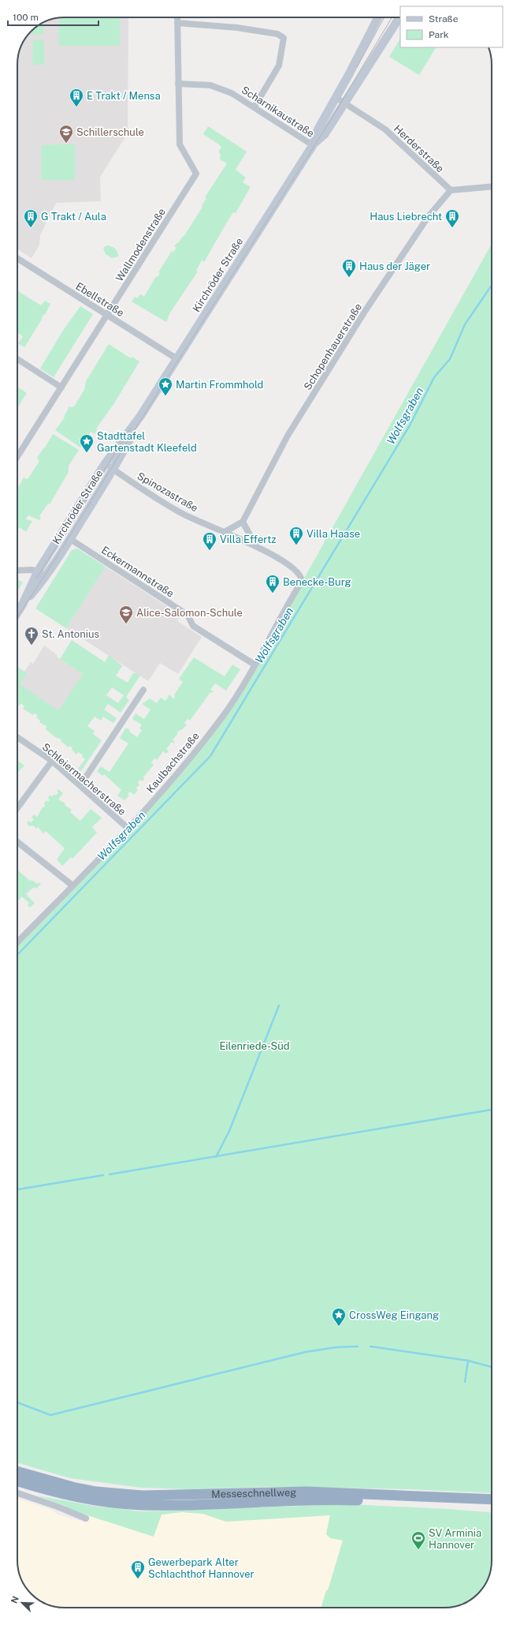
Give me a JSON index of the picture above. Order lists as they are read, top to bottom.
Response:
{
  "streets": {
    "highway": ["Messeschnellweg"],
    "main road": ["Kirchröder Straße"],
    "street": [
      "Scharnikaustraße",
      "Herderstraße",
      "Wallmodenstraße",
      "Ebellstraße",
      "Schopenhauerstraße",
      "Spinozastraße",
      "Eckermannstraße",
      "Kaulbachstraße",
      "Schleiermacherstraße"
    ]
  },
  "crossings": [
    ["Scharnikaustraße", "Wallmodenstraße"],
    ["Scharnikaustraße", "Kirchröder Straße"],
    ["Herderstraße", "Kirchröder Straße"],
    ["Herderstraße", "Schopenhauerstraße"],
    ["Wallmodenstraße", "Ebellstraße"],
    ["Kirchröder Straße", "Ebellstraße"],
    ["Kirchröder Straße", "Spinozastraße"],
    ["Kirchröder Straße", "Eckermannstraße"],
    ["Spinozastraße", "Kaulbachstraße"],
    ["Eckermannstraße", "Kaulbachstraße"],
    ["Kaulbachstraße", "Schleiermacherstraße"]
  ],
  "water": ["Wolfsgraben"],
  "parks": ["Eilenriede-Süd"],
  "places": {
    "building": [
      "E Trakt / Mensa",
      "G Trakt / Aula",
      "Haus Liebrecht",
      "Haus der Jäger",
      "Villa Haase",
      "Villa Effertz",
      "Benecke-Burg",
      "Gewerbepark Alter Schlachthof Hannover"
    ],
    "school or university": ["Schillerschule", "Alice-Salomon-Schule"],
    "place": ["Martin Frommhold", "Stadttafel Gartenstadt Kleefeld", "CrossWeg Eingang"],
    "church": ["St. Antonius"],
    "sports": ["SV Arminia Hannover"]
  },
  "legend": ["Straße", "Park"],
  "scale_bar": "100 m",
  "north": "top left"
}
